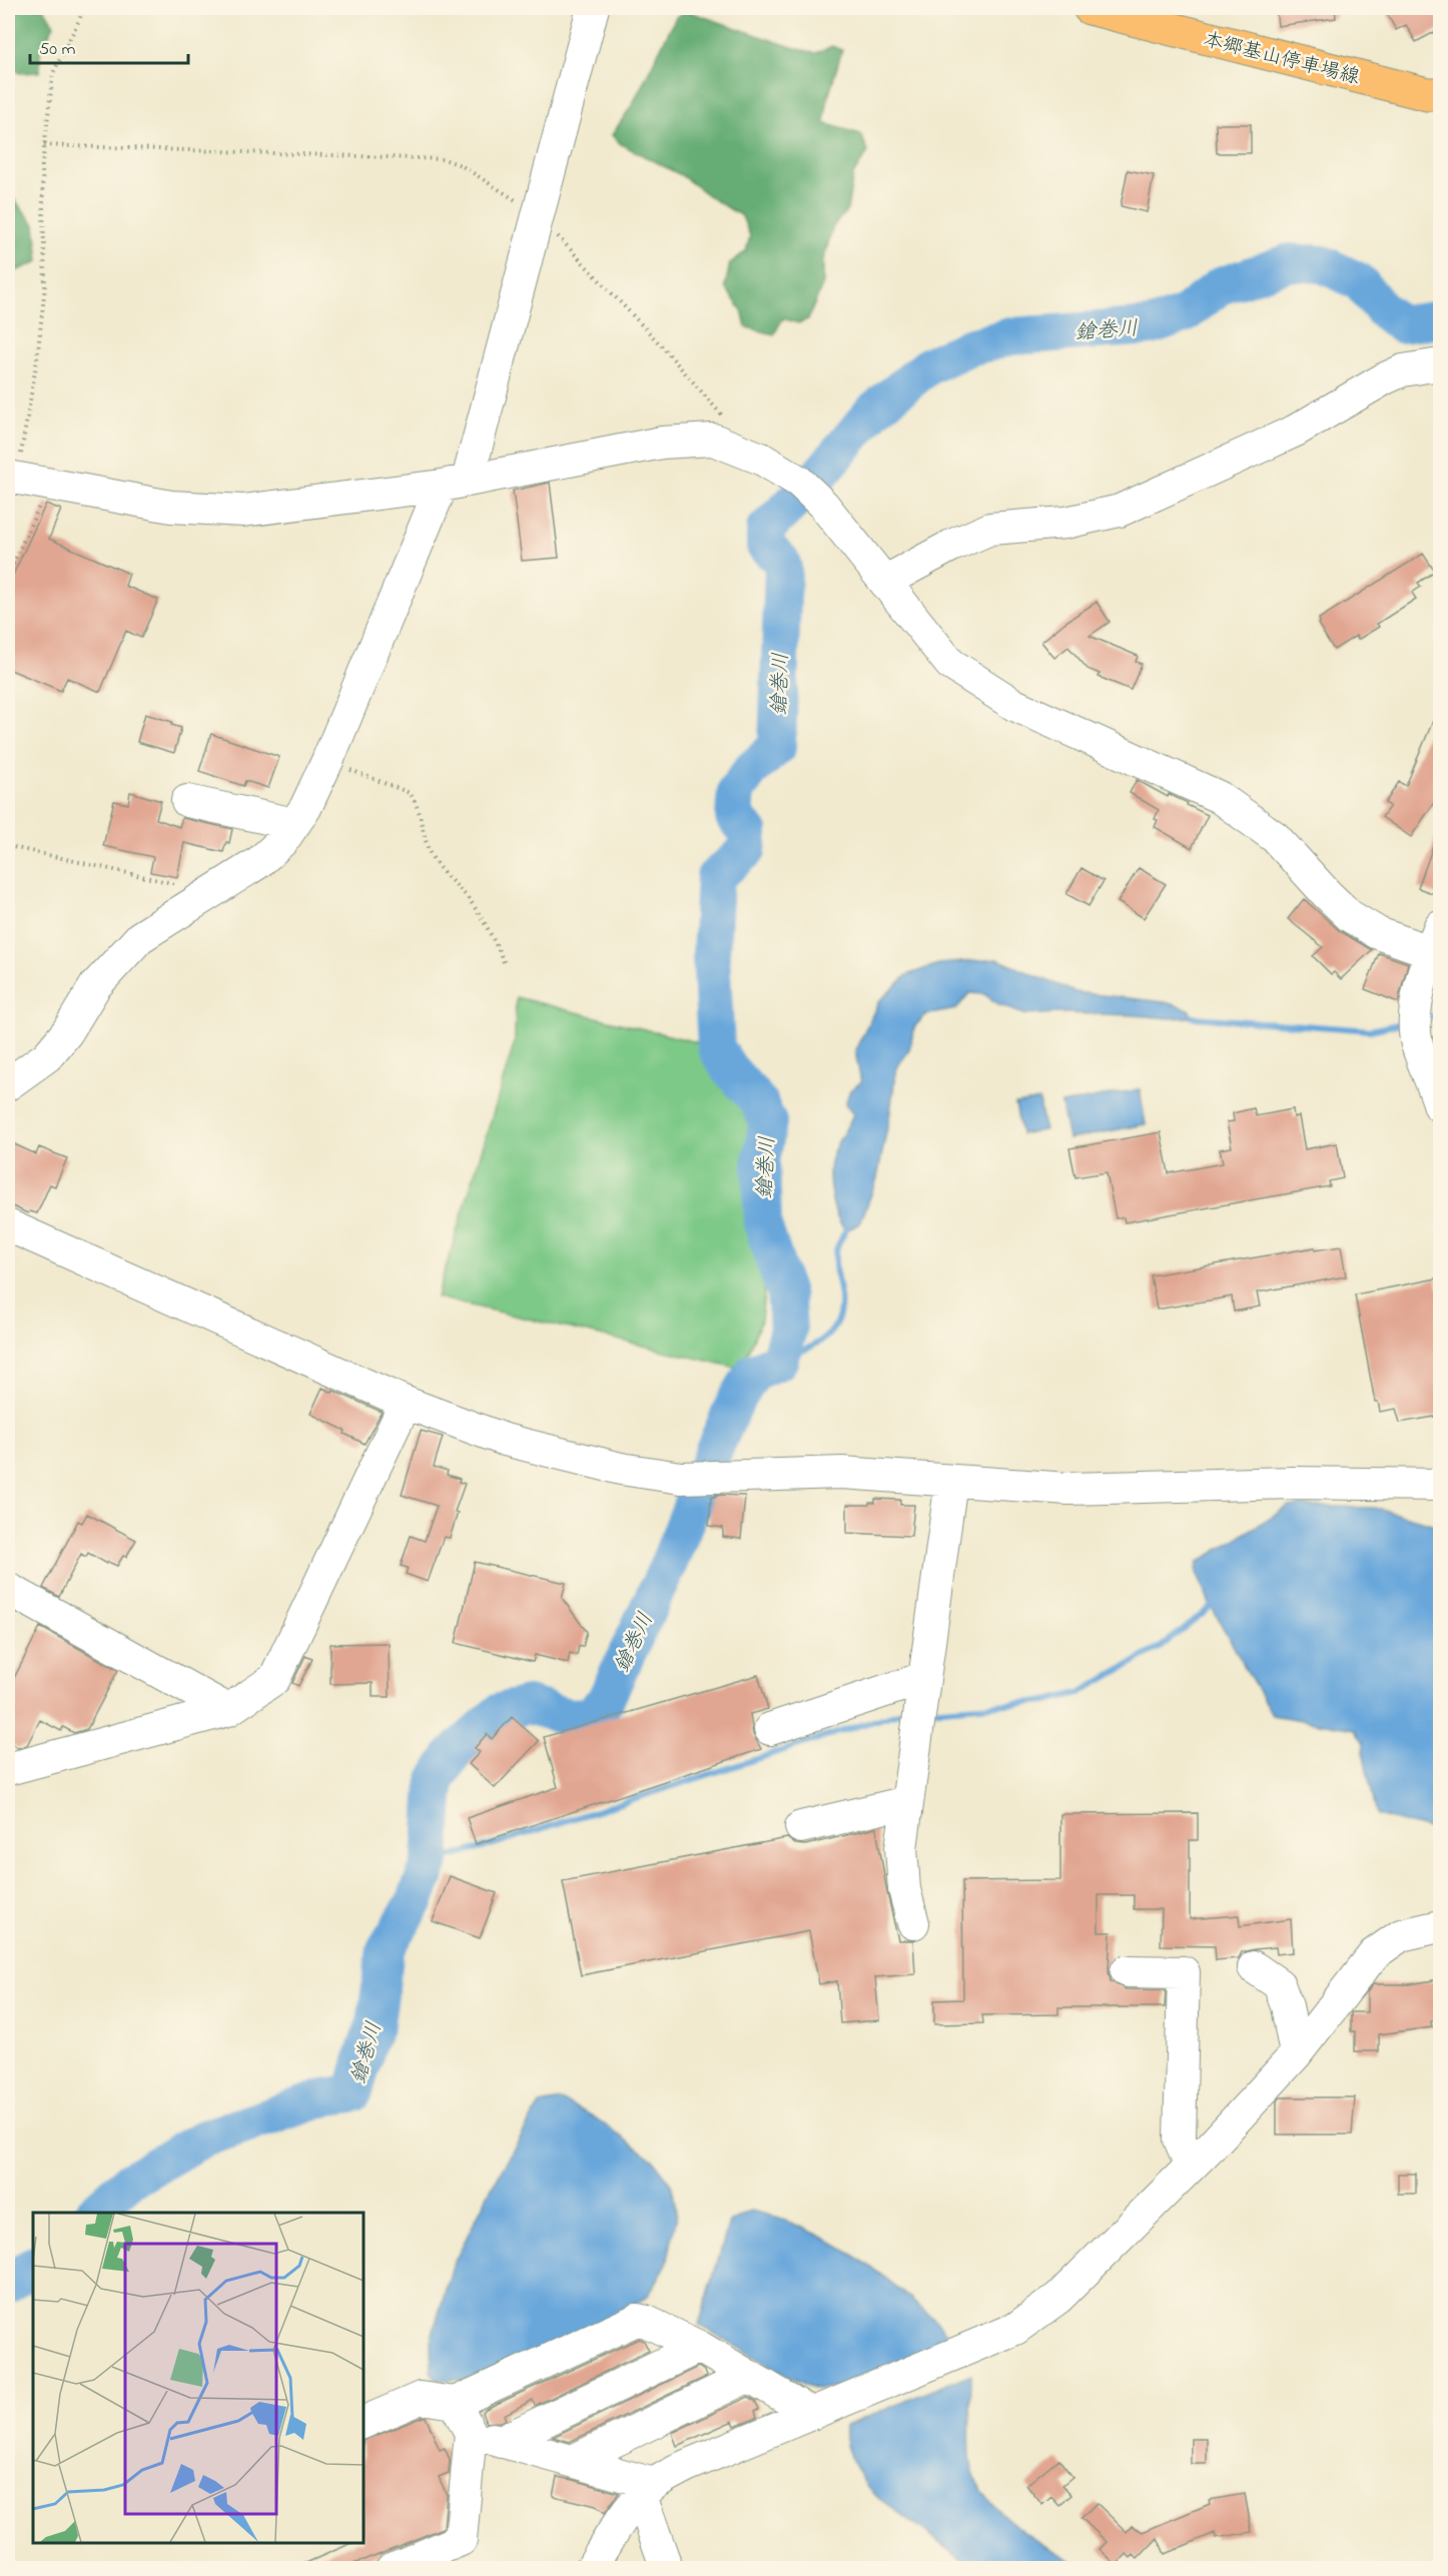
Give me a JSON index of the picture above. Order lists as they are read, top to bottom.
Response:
{
  "streets": {
    "main road": ["本郷基山停車場線"]
  },
  "water": ["鎗巻川"],
  "scale_bar": "50 m"
}
